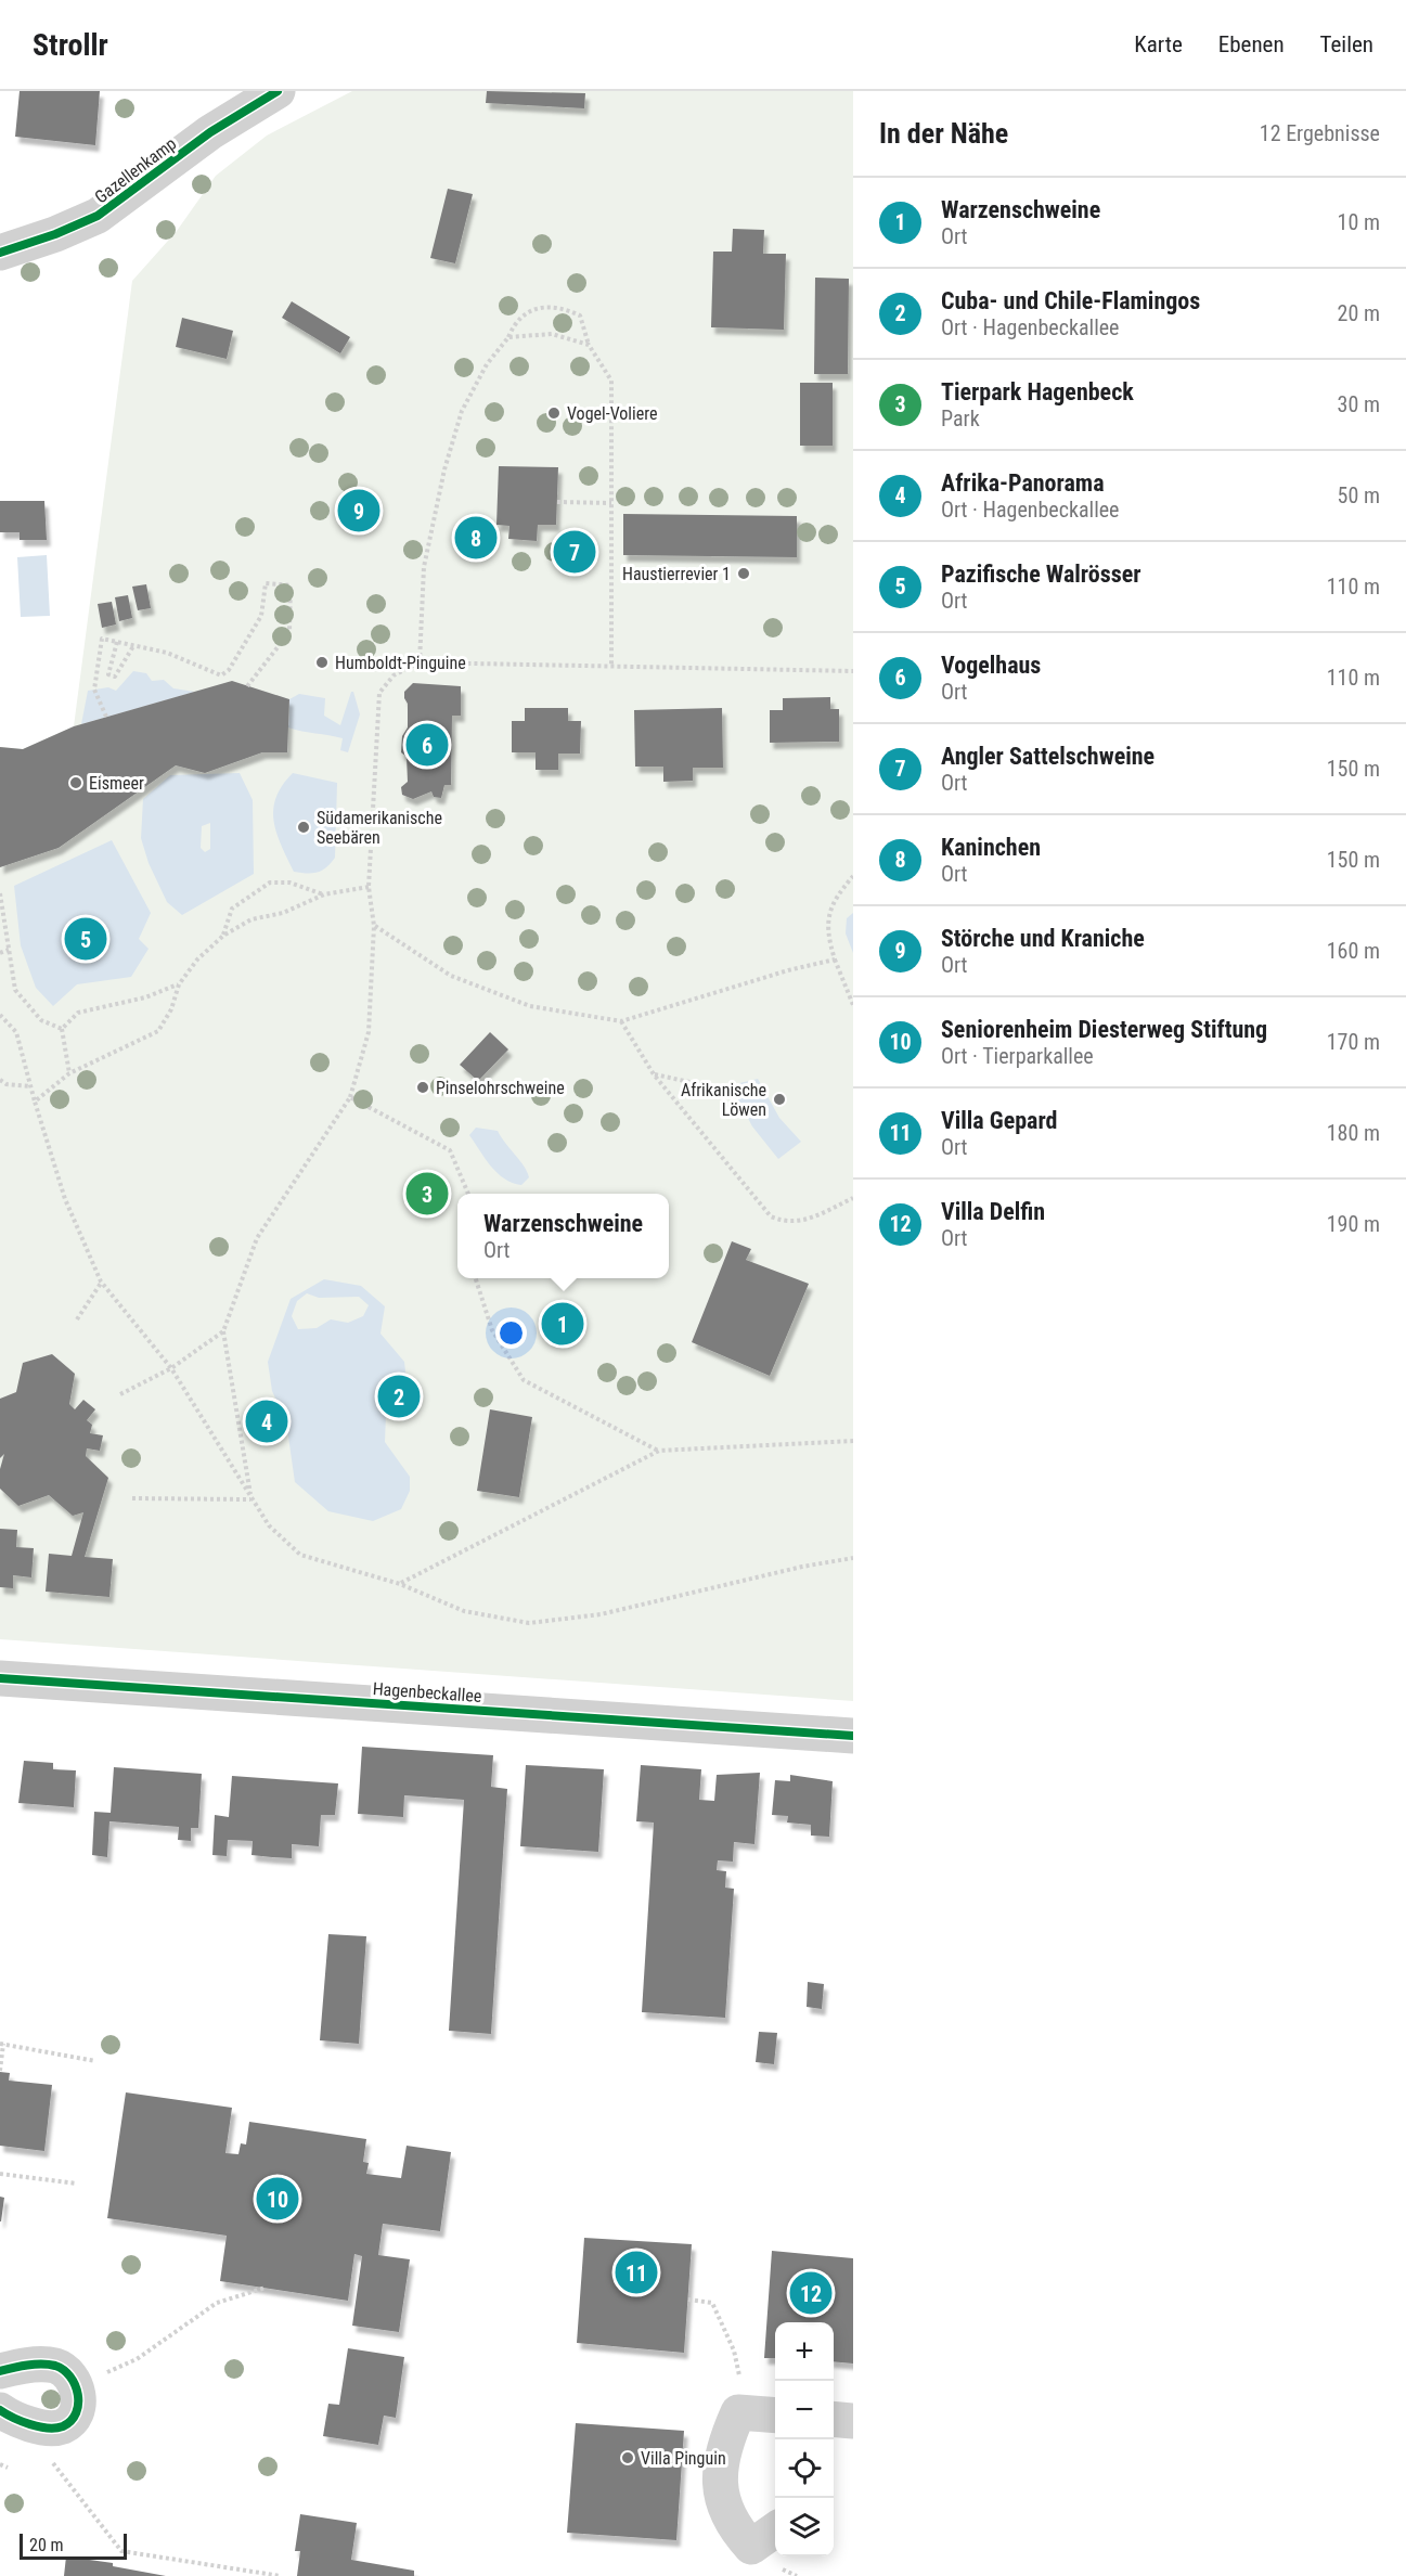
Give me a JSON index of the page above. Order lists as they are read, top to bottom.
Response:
{
  "streets": {
    "street": ["Gazellenkamp", "Hagenbeckallee"]
  },
  "places": [
    "Vogel-Voliere",
    "Haustierrevier 1",
    "Humboldt-Pinguine",
    "Eismeer",
    "Südamerikanische Seebären",
    "Pinselohrschweine",
    "Afrikanische Löwen",
    "Villa Pinguin"
  ],
  "scale_bar": "20 m",
  "page": {
    "header": "Strollr",
    "nav": ["Karte", "Ebenen", "Teilen"],
    "heading": ["In der Nähe", "12 Ergebnisse"],
    "list": [
      {
        "mark": "1",
        "name": "Warzenschweine",
        "note": "Ort",
        "value": "10 m"
      },
      {
        "mark": "2",
        "name": "Cuba- und Chile-Flamingos",
        "note": "Ort · Hagenbeckallee",
        "value": "20 m"
      },
      {
        "mark": "3",
        "name": "Tierpark Hagenbeck",
        "note": "Park",
        "value": "30 m"
      },
      {
        "mark": "4",
        "name": "Afrika-Panorama",
        "note": "Ort · Hagenbeckallee",
        "value": "50 m"
      },
      {
        "mark": "5",
        "name": "Pazifische Walrösser",
        "note": "Ort",
        "value": "110 m"
      },
      {
        "mark": "6",
        "name": "Vogelhaus",
        "note": "Ort",
        "value": "110 m"
      },
      {
        "mark": "7",
        "name": "Angler Sattelschweine",
        "note": "Ort",
        "value": "150 m"
      },
      {
        "mark": "8",
        "name": "Kaninchen",
        "note": "Ort",
        "value": "150 m"
      },
      {
        "mark": "9",
        "name": "Störche und Kraniche",
        "note": "Ort",
        "value": "160 m"
      },
      {
        "mark": "10",
        "name": "Seniorenheim Diesterweg Stiftung",
        "note": "Ort · Tierparkallee",
        "value": "170 m"
      },
      {
        "mark": "11",
        "name": "Villa Gepard",
        "note": "Ort",
        "value": "180 m"
      },
      {
        "mark": "12",
        "name": "Villa Delfin",
        "note": "Ort",
        "value": "190 m"
      }
    ],
    "pins": [
      "9",
      "8",
      "7",
      "6",
      "5",
      "3",
      "1",
      "2",
      "4",
      "10",
      "11",
      "12"
    ],
    "popup": ["Warzenschweine", "Ort"],
    "map_buttons": ["+", "−"],
    "scale": "20 m"
  }
}
